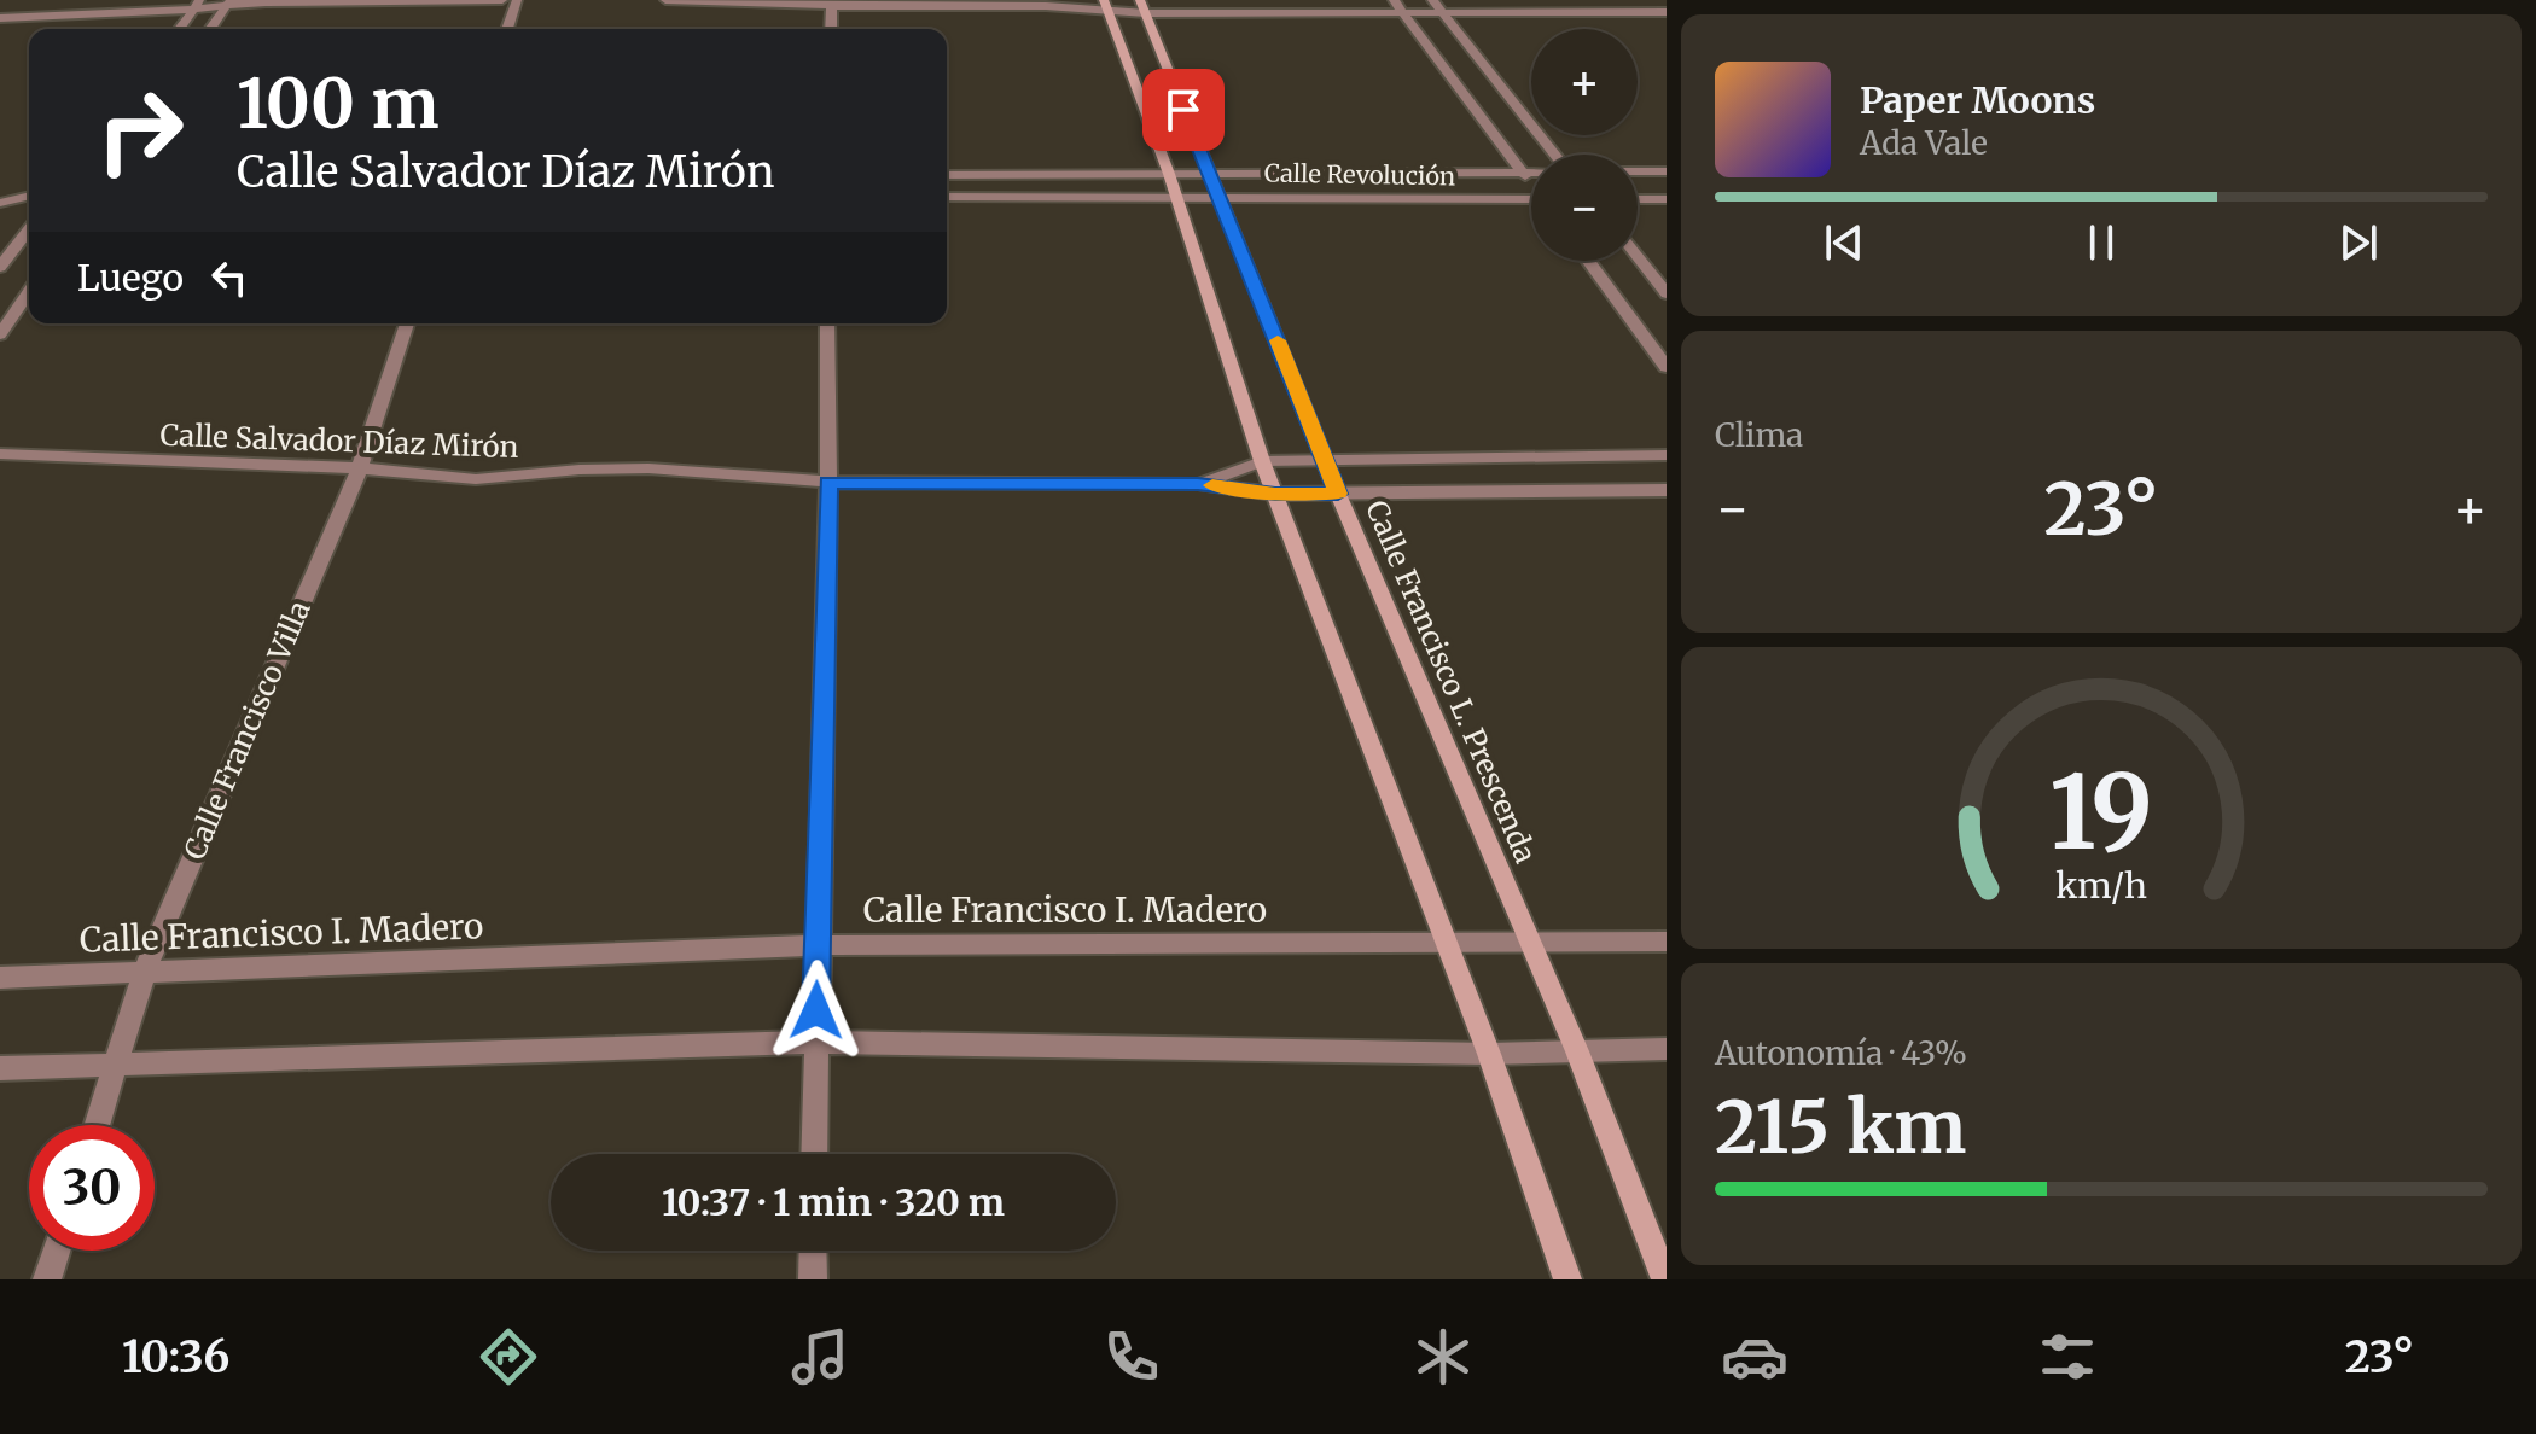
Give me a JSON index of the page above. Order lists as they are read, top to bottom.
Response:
{
  "streets": {
    "main road": ["Calle Francisco L. Prescenda"],
    "street": [
      "Calle Revolución",
      "Calle Salvador Díaz Mirón",
      "Calle Francisco Villa",
      "Calle Francisco I. Madero"
    ]
  },
  "crossings": [
    ["Calle Revolución", "Calle Francisco L. Prescenda"],
    ["Calle Salvador Díaz Mirón", "Calle Francisco L. Prescenda"],
    ["Calle Salvador Díaz Mirón", "Calle Francisco Villa"],
    ["Calle Francisco L. Prescenda", "Calle Francisco I. Madero"],
    ["Calle Francisco Villa", "Calle Francisco I. Madero"]
  ],
  "page": {
    "map_buttons": ["+", "−"],
    "turn": ["100 m", "Calle Salvador Díaz Mirón"],
    "song": ["Paper Moons", "Ada Vale"],
    "then": "Luego",
    "tile": [
      "Clima",
      ["Autonomía · 43%", "215 km"]
    ],
    "heat": ["−", "23°", "+"],
    "limit": "30",
    "trip": "10:37 · 1 min · 320 m",
    "tabs": ["10:36", "23°"],
    "gauge": ["19", "km/h"]
  }
}
